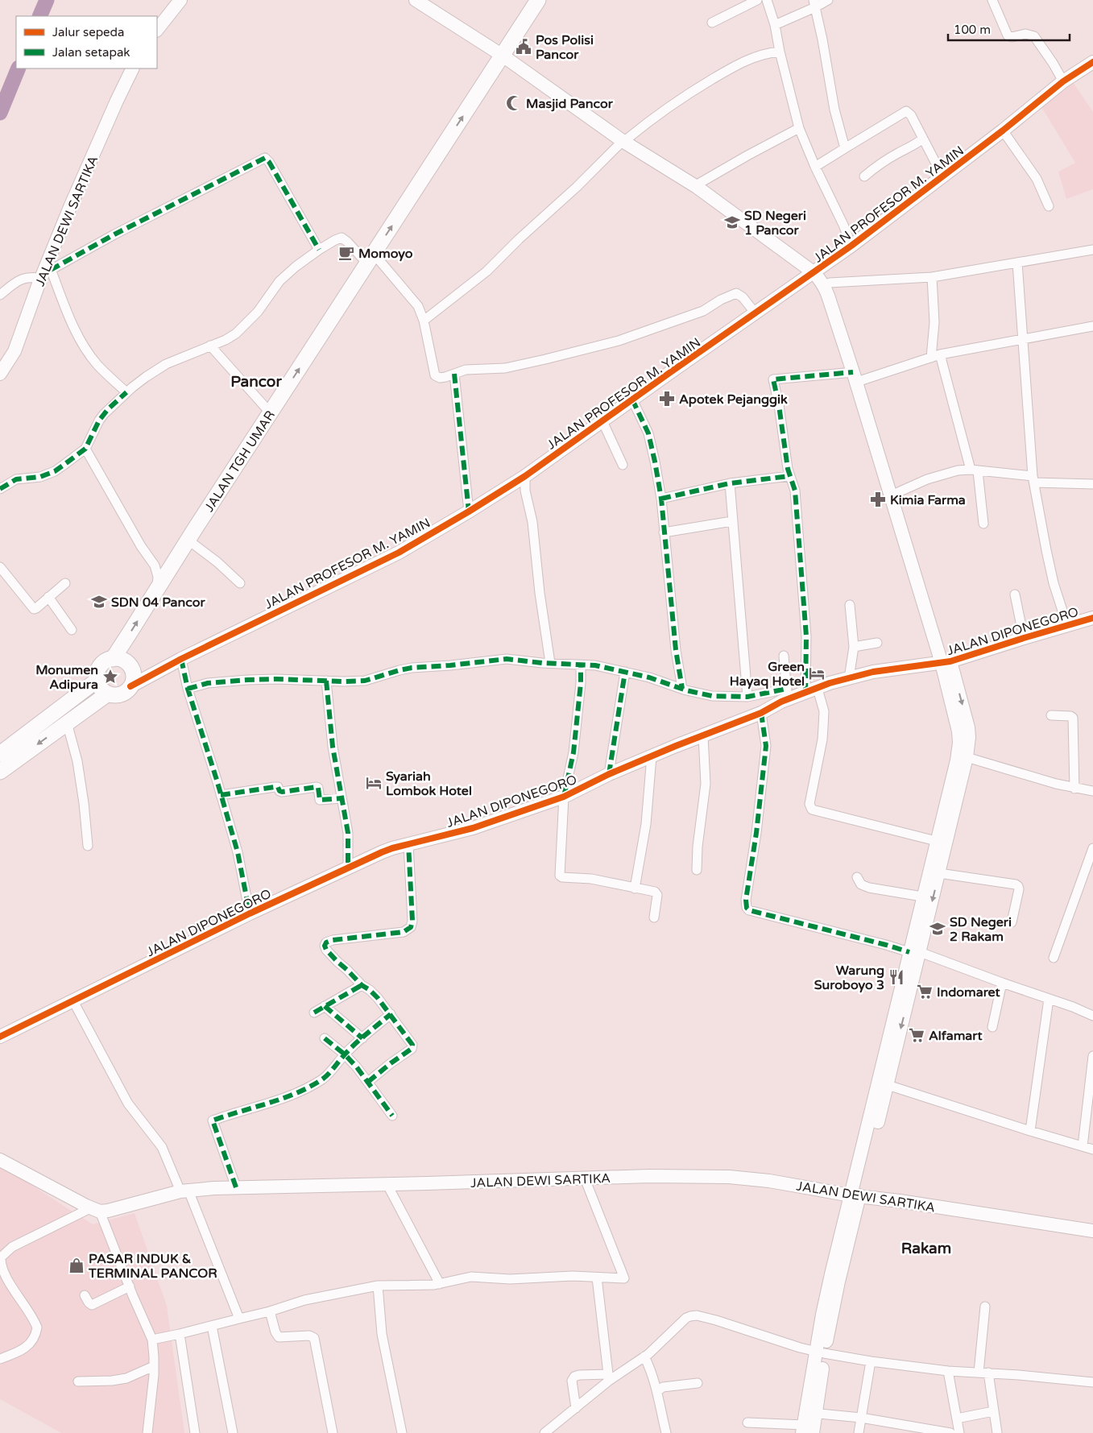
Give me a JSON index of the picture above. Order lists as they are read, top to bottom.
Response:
{
  "streets": {
    "main road": [
      "JALAN PROFESOR M. YAMIN",
      "JALAN DEWI SARTIKA",
      "JALAN TGH UMAR",
      "JALAN DIPONEGORO"
    ]
  },
  "crossings": [
    ["JALAN PROFESOR M. YAMIN", "JALAN TGH UMAR"]
  ],
  "one_way": ["JALAN TGH UMAR"],
  "districts": ["Pancor", "Rakam"],
  "places": {
    "public building": ["Pos Polisi Pancor"],
    "mosque": ["Masjid Pancor"],
    "school or university": ["SD Negeri 1 Pancor", "SDN 04 Pancor", "SD Negeri 2 Rakam"],
    "cafe": ["Momoyo"],
    "pharmacy": ["Apotek Pejanggik", "Kimia Farma"],
    "hotel": ["Green Hayaq Hotel", "Syariah Lombok Hotel"],
    "place": ["Monumen Adipura"],
    "restaurant": ["Warung Suroboyo 3"],
    "supermarket": ["Indomaret", "Alfamart"],
    "shop": ["PASAR INDUK & TERMINAL PANCOR"]
  },
  "legend": ["Jalur sepeda", "Jalan setapak"],
  "scale_bar": "100 m"
}
